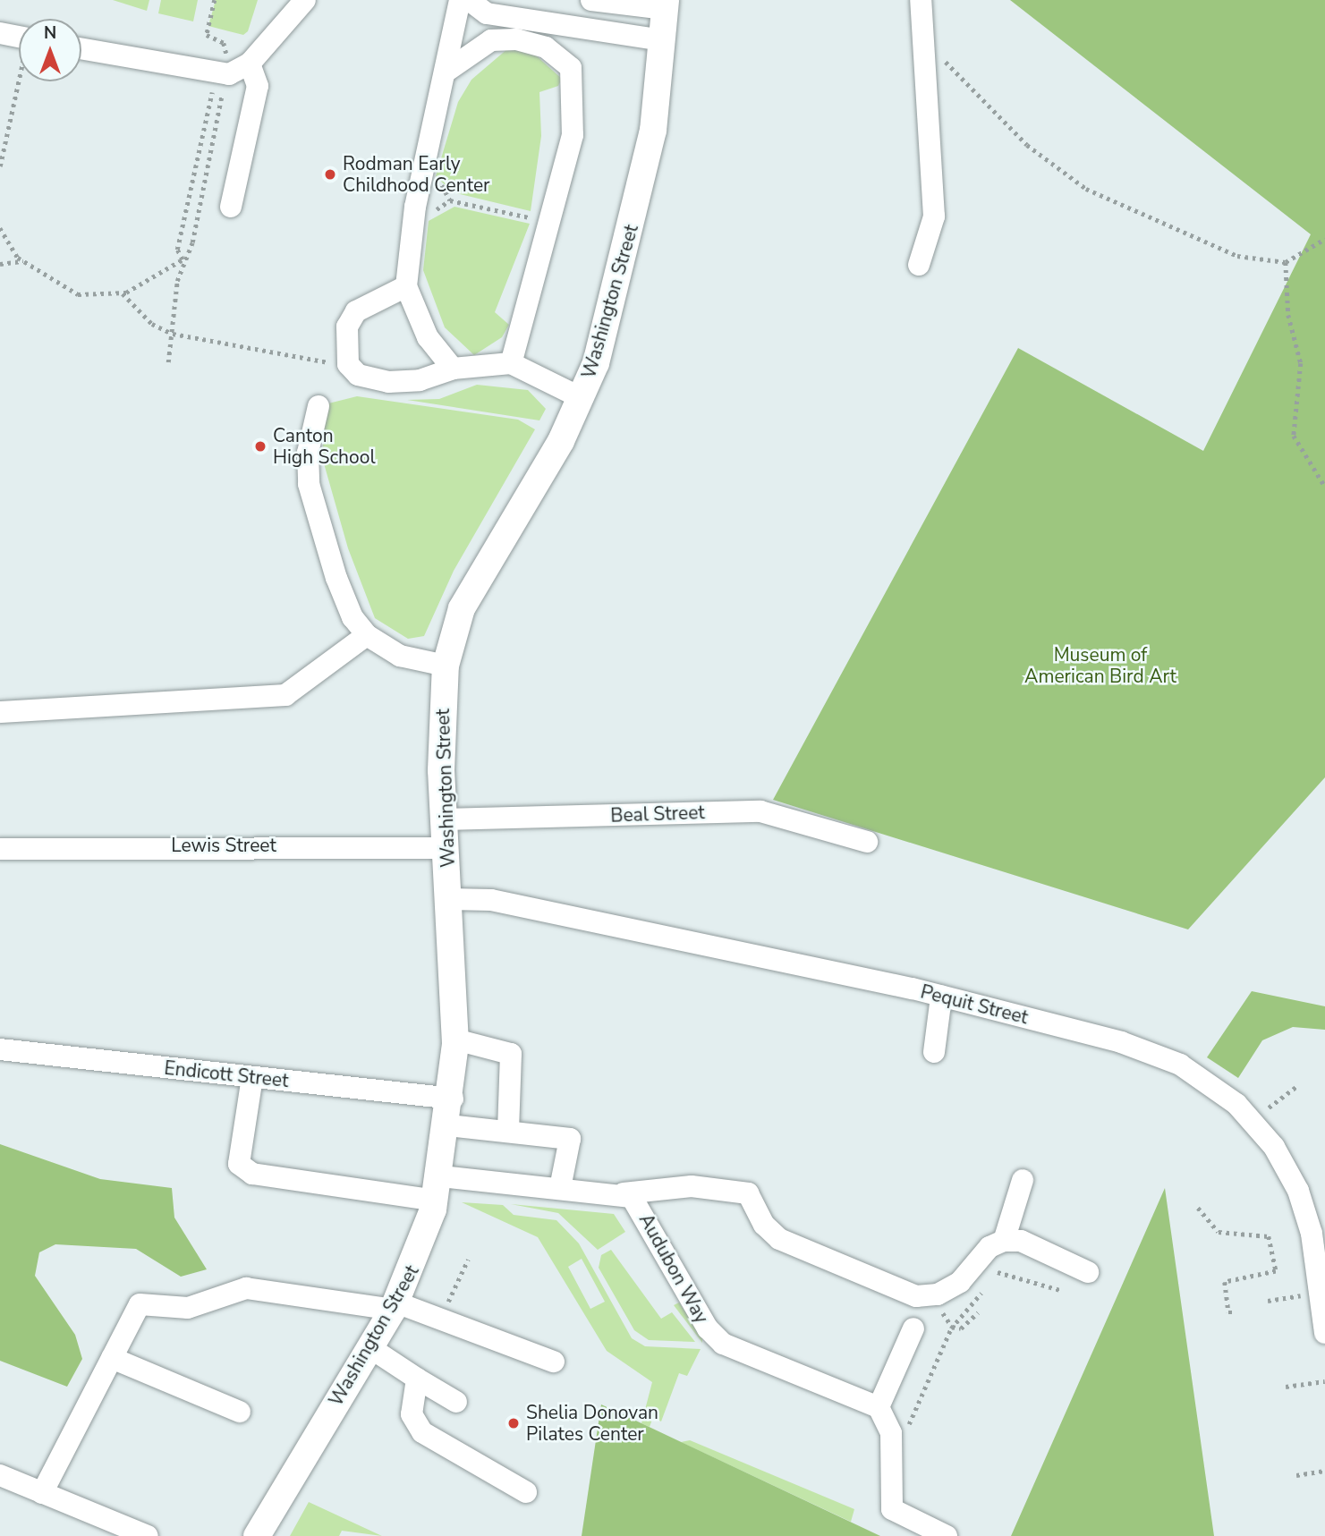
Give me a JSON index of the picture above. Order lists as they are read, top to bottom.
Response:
{
  "streets": {
    "main road": ["Washington Street"],
    "street": [
      "Beal Street",
      "Lewis Street",
      "Pequit Street",
      "Endicott Street",
      "Audubon Way"
    ]
  },
  "crossings": [
    ["Washington Street", "Beal Street"],
    ["Washington Street", "Lewis Street"],
    ["Washington Street", "Pequit Street"],
    ["Washington Street", "Endicott Street"]
  ],
  "parks": ["Museum of American Bird Art"],
  "places": ["Rodman Early Childhood Center", "Canton High School", "Shelia Donovan Pilates Center"],
  "north": "top"
}
